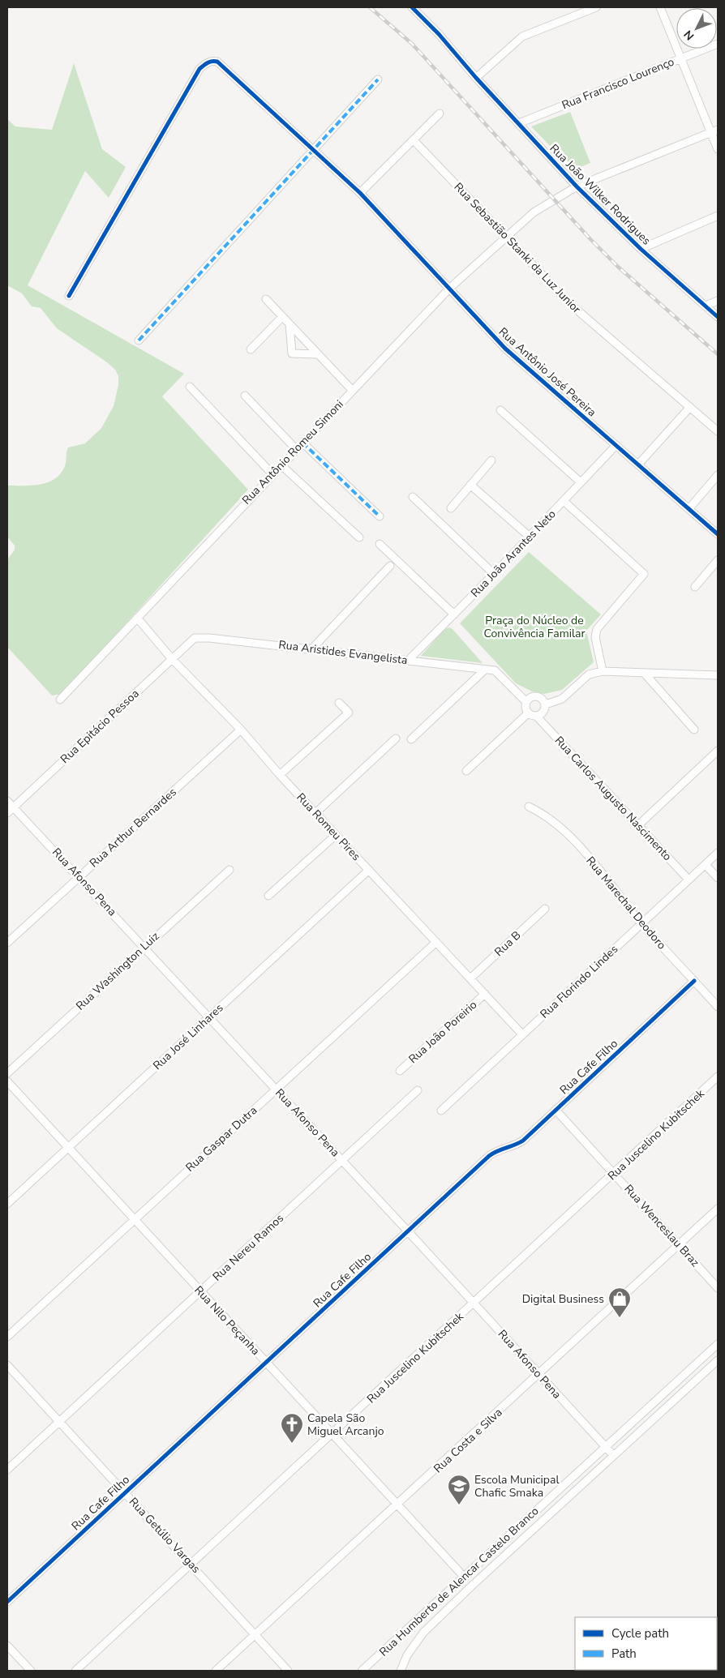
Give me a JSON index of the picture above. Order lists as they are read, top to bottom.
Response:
{
  "streets": {
    "street": [
      "Rua Francisco Lourenço",
      "Rua João Wilker Rodrigues",
      "Rua Sebastião Stanki da Luz Junior",
      "Rua Antônio José Pereira",
      "Rua Antônio Romeu Simoni",
      "Rua João Arantes Neto",
      "Rua Aristides Evangelista",
      "Rua Epitácio Pessoa",
      "Rua Carlos Augusto Nascimento",
      "Rua Romeu Pires",
      "Rua Arthur Bernardes",
      "Rua Afonso Pena",
      "Rua Marechal Deodoro",
      "Rua B",
      "Rua Washington Luiz",
      "Rua Florindo Lindes",
      "Rua João Poreirio",
      "Rua José Linhares",
      "Rua Cafe Filho",
      "Rua Juscelino Kubitschek",
      "Rua Gaspar Dutra",
      "Rua Wenceslau Braz",
      "Rua Nereu Ramos",
      "Rua Nilo Peçanha",
      "Rua Costa e Silva",
      "Rua Getúlio Vargas",
      "Rua Humberto de Alencar Castelo Branco"
    ]
  },
  "crossings": [
    ["Rua Francisco Lourenço", "Rua João Wilker Rodrigues"],
    ["Rua João Wilker Rodrigues", "Rua Antônio Romeu Simoni"],
    ["Rua Sebastião Stanki da Luz Junior", "Rua Antônio Romeu Simoni"],
    ["Rua Antônio José Pereira", "Rua Antônio Romeu Simoni"],
    ["Rua Antônio José Pereira", "Rua João Arantes Neto"],
    ["Rua Antônio Romeu Simoni", "Rua Romeu Pires"],
    ["Rua João Arantes Neto", "Rua Aristides Evangelista"],
    ["Rua Aristides Evangelista", "Rua Epitácio Pessoa"],
    ["Rua Aristides Evangelista", "Rua Carlos Augusto Nascimento"],
    ["Rua Epitácio Pessoa", "Rua Romeu Pires"],
    ["Rua Epitácio Pessoa", "Rua Afonso Pena"],
    ["Rua Carlos Augusto Nascimento", "Rua Florindo Lindes"],
    ["Rua Romeu Pires", "Rua Arthur Bernardes"],
    ["Rua Romeu Pires", "Rua B"],
    ["Rua Romeu Pires", "Rua Florindo Lindes"],
    ["Rua Romeu Pires", "Rua João Poreirio"],
    ["Rua Romeu Pires", "Rua José Linhares"],
    ["Rua Romeu Pires", "Rua Gaspar Dutra"],
    ["Rua Arthur Bernardes", "Rua Afonso Pena"],
    ["Rua Afonso Pena", "Rua Washington Luiz"],
    ["Rua Afonso Pena", "Rua José Linhares"],
    ["Rua Afonso Pena", "Rua Cafe Filho"],
    ["Rua Afonso Pena", "Rua Juscelino Kubitschek"],
    ["Rua Afonso Pena", "Rua Gaspar Dutra"],
    ["Rua Afonso Pena", "Rua Nereu Ramos"],
    ["Rua Afonso Pena", "Rua Costa e Silva"],
    ["Rua Afonso Pena", "Rua Humberto de Alencar Castelo Branco"],
    ["Rua Marechal Deodoro", "Rua Florindo Lindes"],
    ["Rua Marechal Deodoro", "Rua Cafe Filho"],
    ["Rua José Linhares", "Rua Nilo Peçanha"],
    ["Rua Cafe Filho", "Rua Wenceslau Braz"],
    ["Rua Cafe Filho", "Rua Nilo Peçanha"],
    ["Rua Cafe Filho", "Rua Getúlio Vargas"],
    ["Rua Juscelino Kubitschek", "Rua Wenceslau Braz"],
    ["Rua Juscelino Kubitschek", "Rua Nilo Peçanha"],
    ["Rua Juscelino Kubitschek", "Rua Getúlio Vargas"],
    ["Rua Gaspar Dutra", "Rua Nilo Peçanha"],
    ["Rua Wenceslau Braz", "Rua Costa e Silva"],
    ["Rua Nereu Ramos", "Rua Nilo Peçanha"],
    ["Rua Nereu Ramos", "Rua Getúlio Vargas"],
    ["Rua Nilo Peçanha", "Rua Costa e Silva"],
    ["Rua Nilo Peçanha", "Rua Humberto de Alencar Castelo Branco"],
    ["Rua Costa e Silva", "Rua Getúlio Vargas"]
  ],
  "parks": ["Praça do Núcleo de Convivência Familar"],
  "places": {
    "shop": ["Digital Business"],
    "church": ["Capela São Miguel Arcanjo"],
    "school or university": ["Escola Municipal Chafic Smaka"]
  },
  "legend": ["Cycle path", "Path"],
  "north": "bottom left"
}
